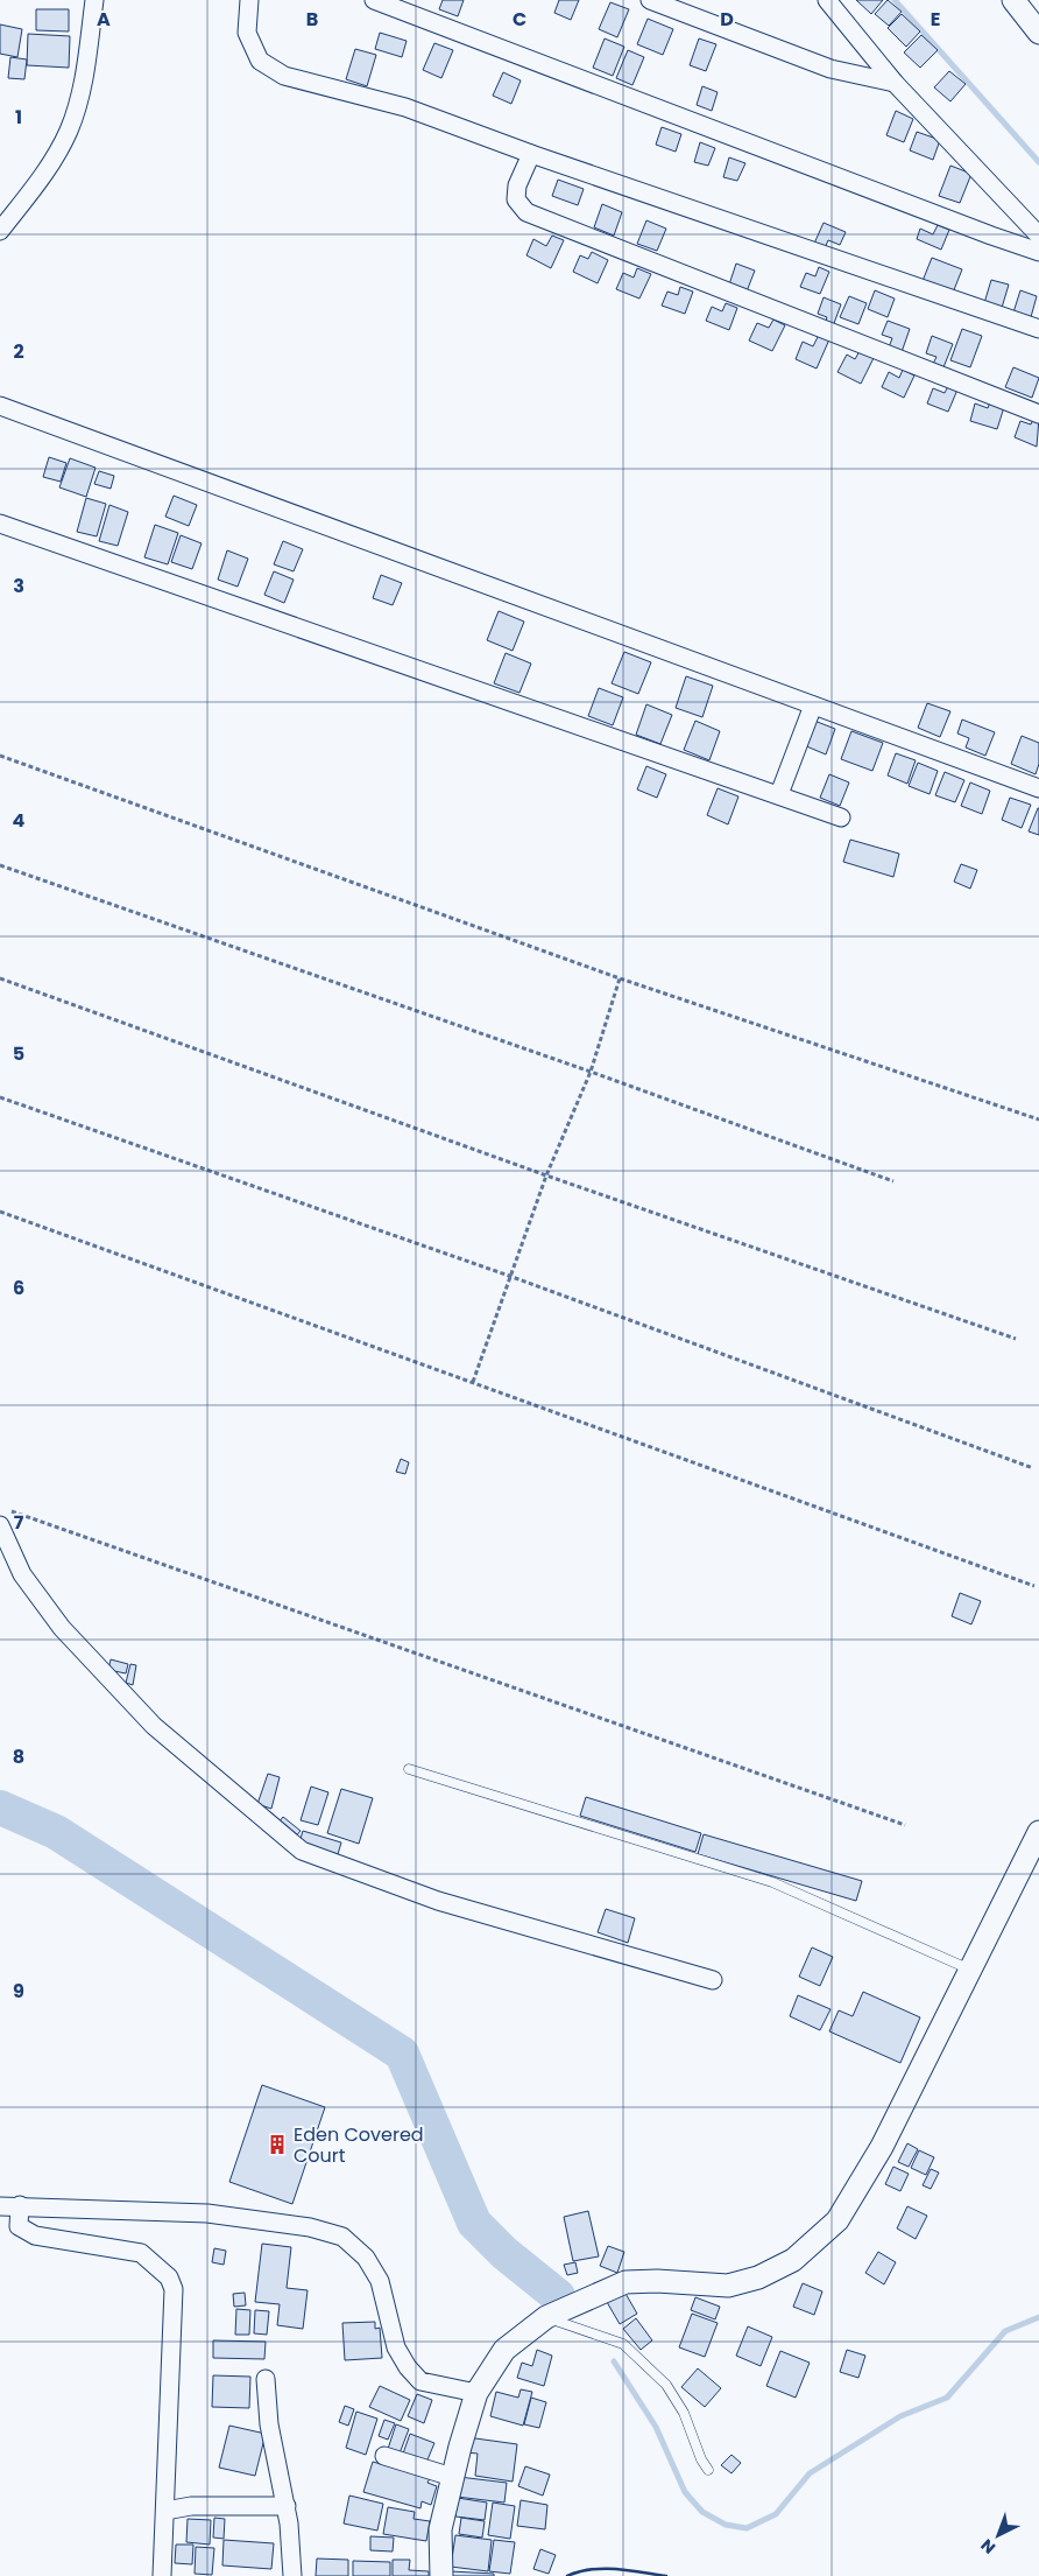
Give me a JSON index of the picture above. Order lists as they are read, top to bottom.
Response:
{
  "places": {
    "building": ["Eden Covered Court"]
  },
  "north": "bottom left",
  "grid": {
    "columns": [
      "A",
      "B",
      "C",
      "D",
      "E"
    ],
    "rows": [
      "1",
      "2",
      "3",
      "4",
      "5",
      "6",
      "7",
      "8",
      "9"
    ]
  }
}
